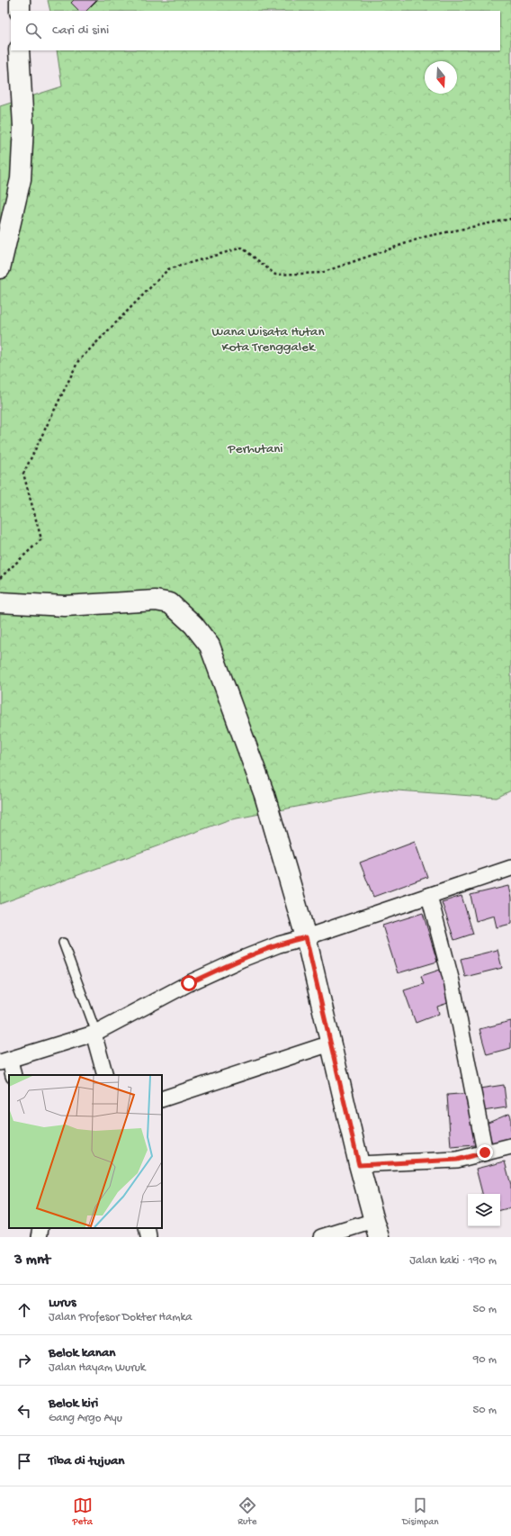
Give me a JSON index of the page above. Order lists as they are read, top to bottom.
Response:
{
  "parks": ["Wana Wisata Hutan Kota Trenggalek", "Perhutani"],
  "north": "bottom",
  "page": {
    "search": "Cari di sini",
    "heading": ["3 mnt", "Jalan kaki · 190 m"],
    "list": [
      ["Lurus", "Jalan Profesor Dokter Hamka", "50 m"],
      ["Belok kanan", "Jalan Hayam Wuruk", "90 m"],
      ["Belok kiri", "Gang Argo Ayu", "50 m"],
      "Tiba di tujuan"
    ],
    "nav": ["Peta", "Rute", "Disimpan"]
  }
}
